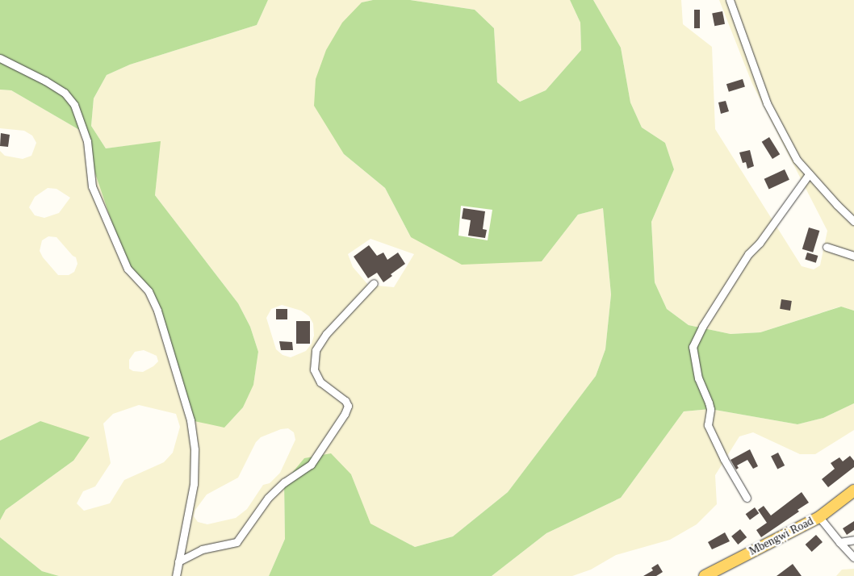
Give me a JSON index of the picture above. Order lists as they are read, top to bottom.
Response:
{
  "streets": {
    "main road": ["Mbengwi Road"]
  }
}
